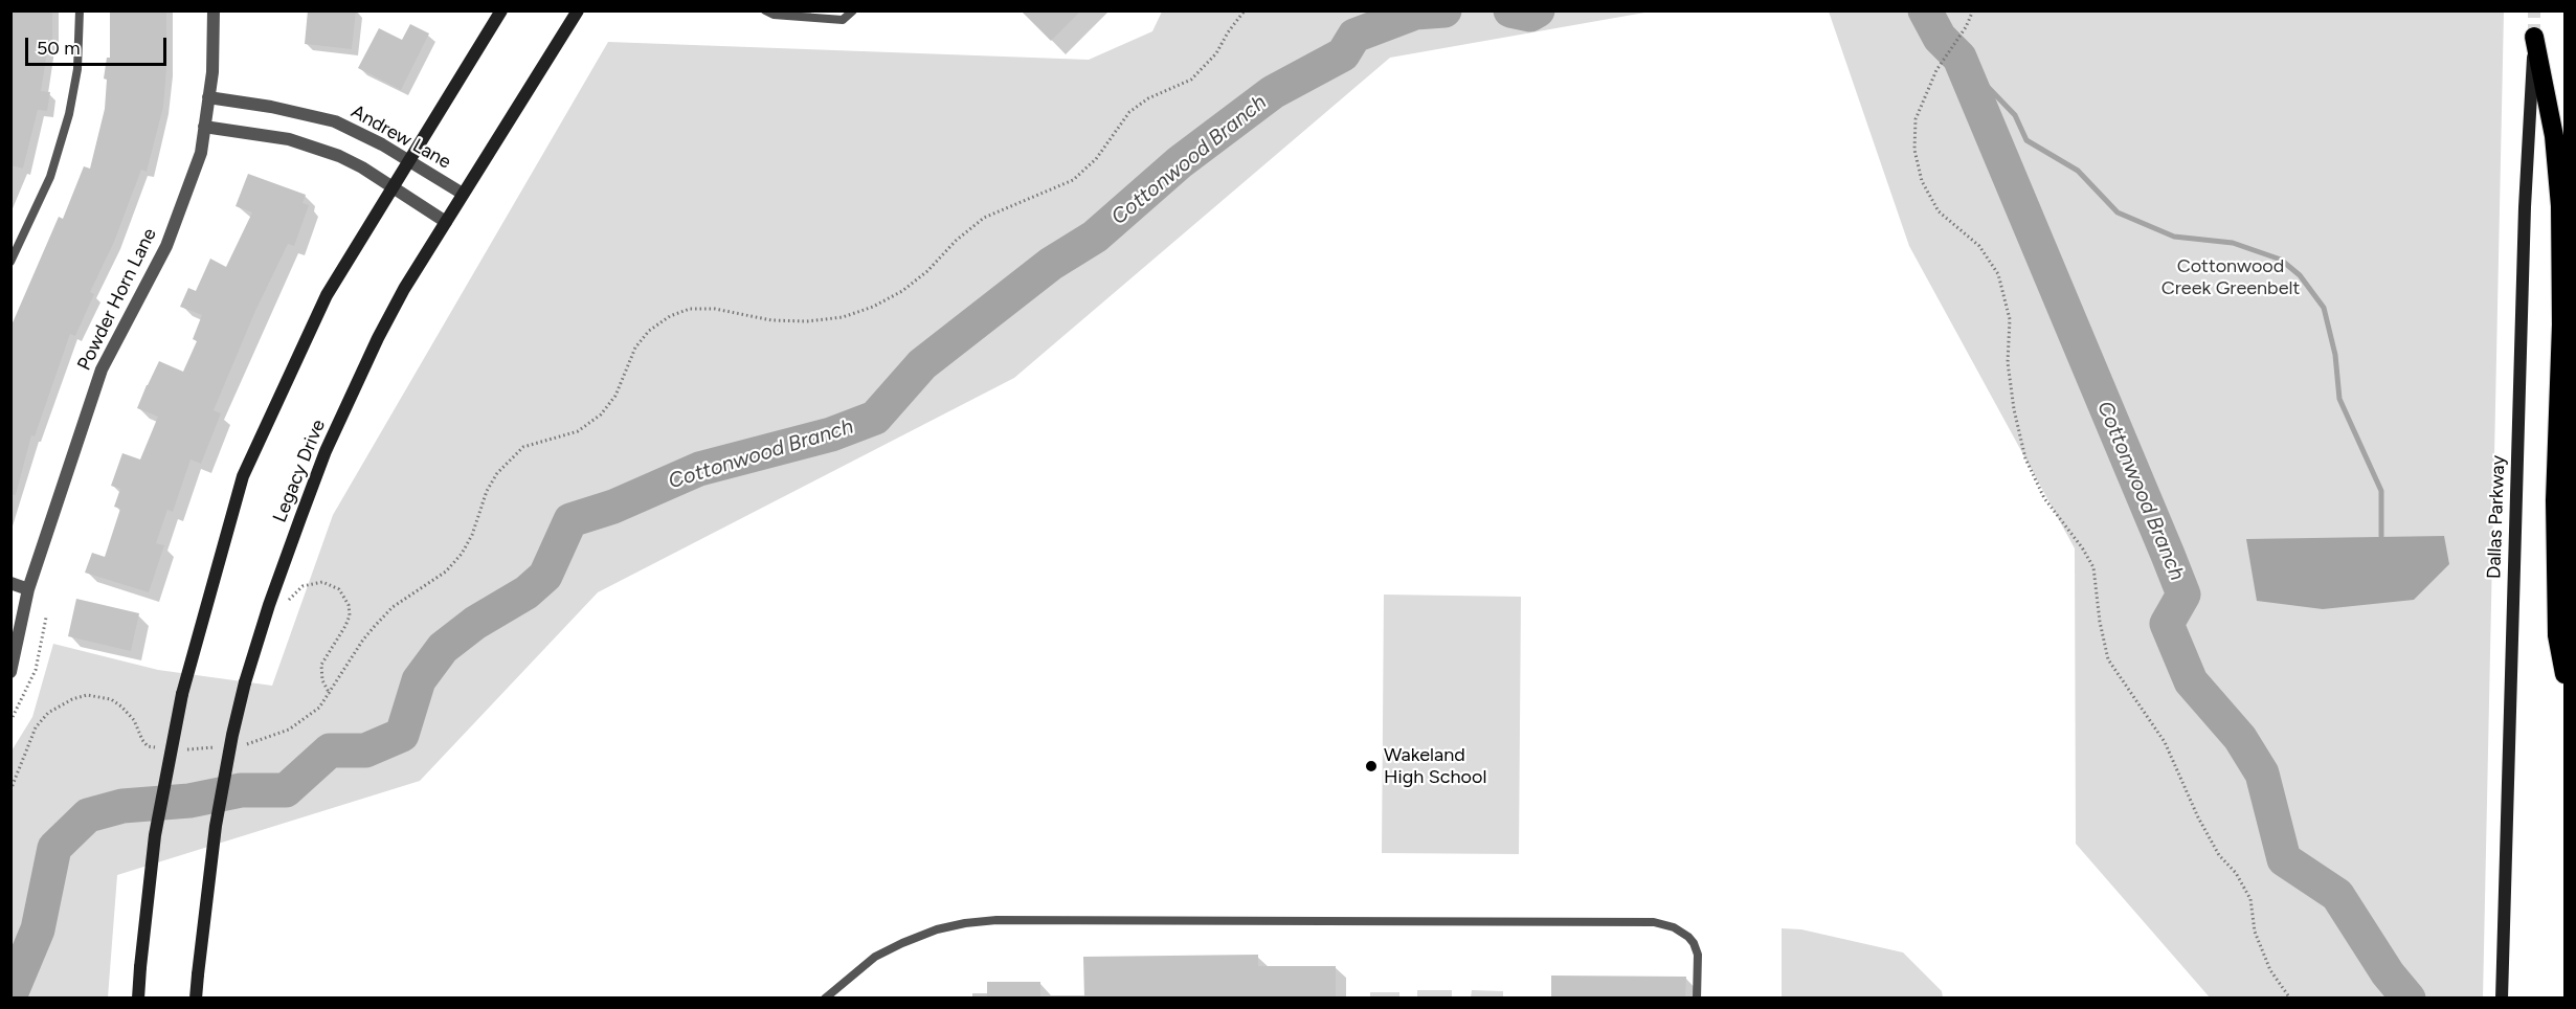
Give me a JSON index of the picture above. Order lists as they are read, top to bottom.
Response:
{
  "streets": {
    "main road": ["Legacy Drive", "Dallas Parkway"],
    "street": ["Andrew Lane", "Powder Horn Lane"]
  },
  "crossings": [
    ["Andrew Lane", "Powder Horn Lane"],
    ["Andrew Lane", "Legacy Drive"]
  ],
  "water": ["Cottonwood Branch"],
  "parks": ["Cottonwood Creek Greenbelt"],
  "places": ["Wakeland High School"],
  "scale_bar": "50 m"
}
